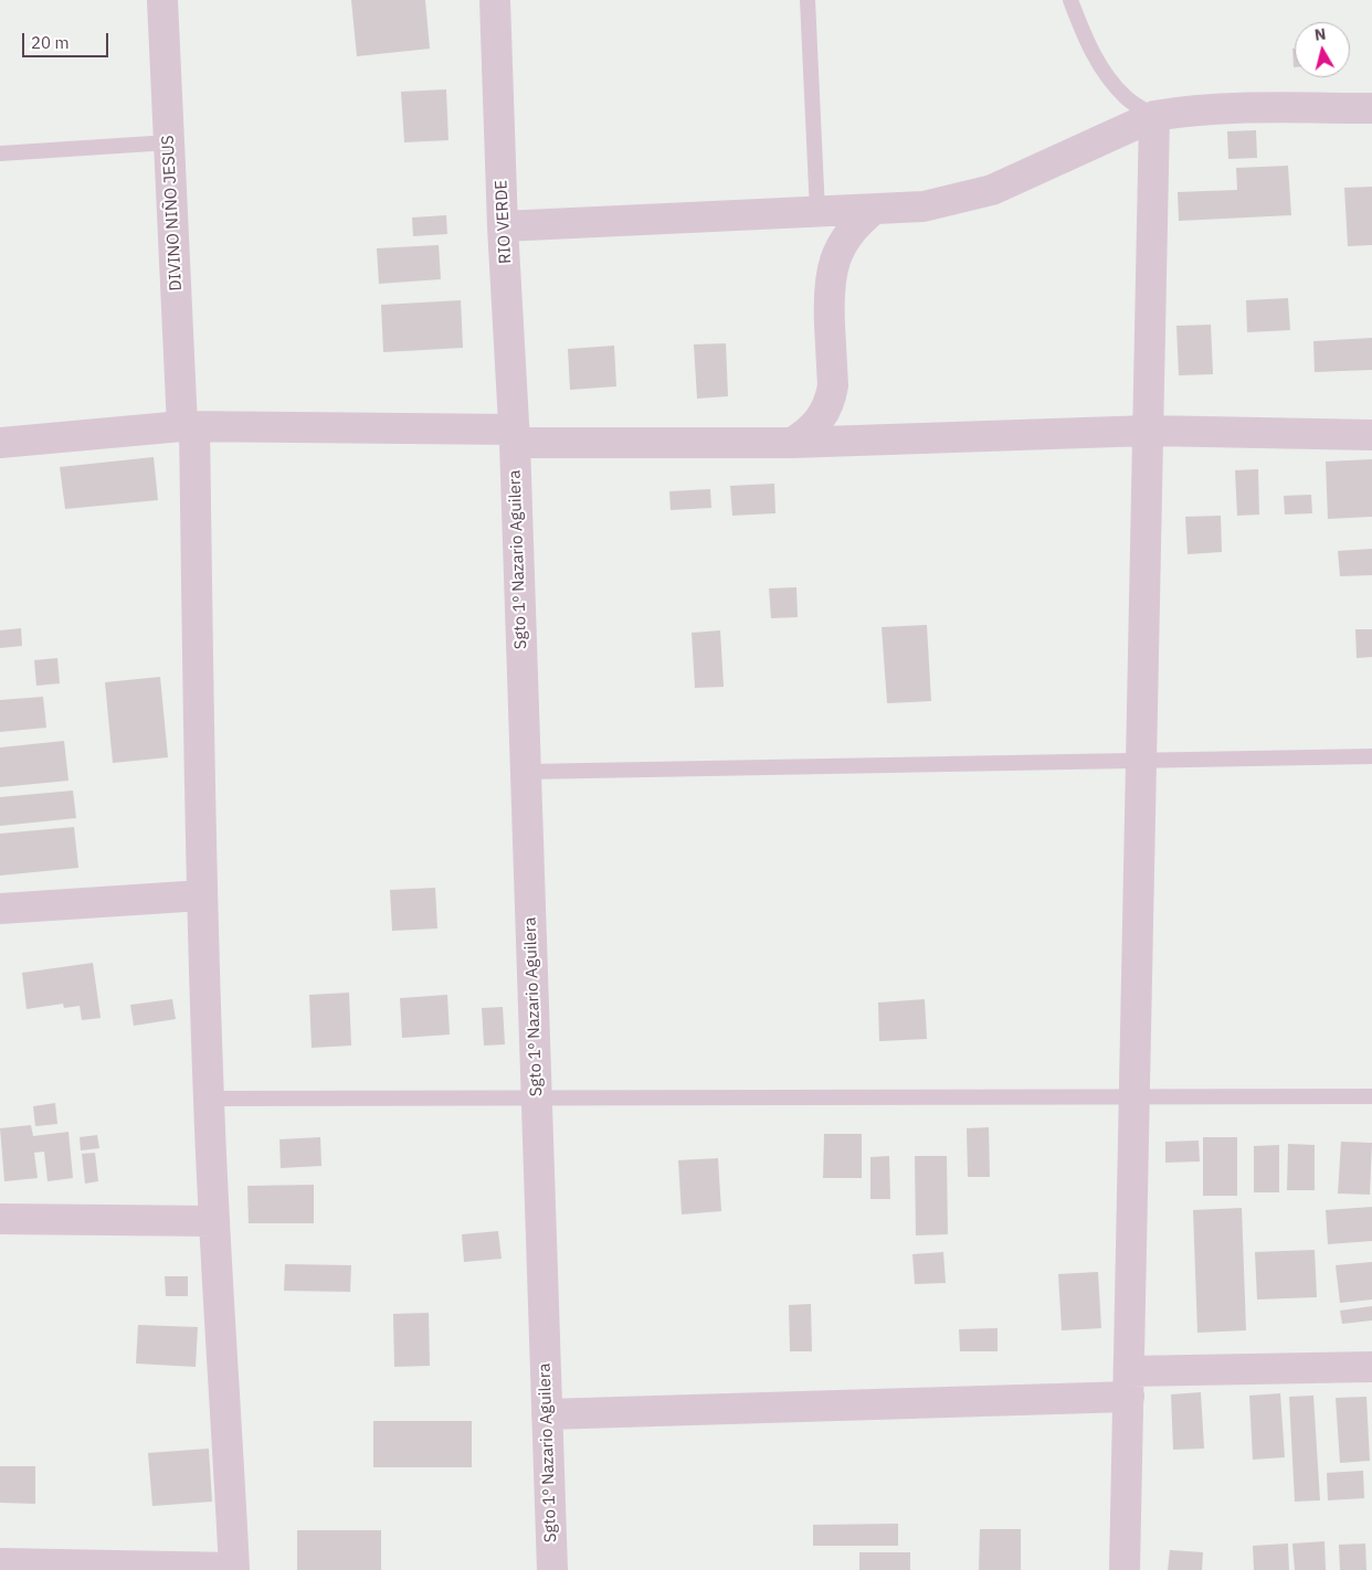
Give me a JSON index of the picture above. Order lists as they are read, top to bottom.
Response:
{
  "streets": {
    "street": ["DIVINO NIÑO JESUS", "RIO VERDE", "Sgto 1º Nazario Aguilera"]
  },
  "crossings": [
    ["RIO VERDE", "Sgto 1º Nazario Aguilera"]
  ],
  "scale_bar": "20 m",
  "north": "top"
}
